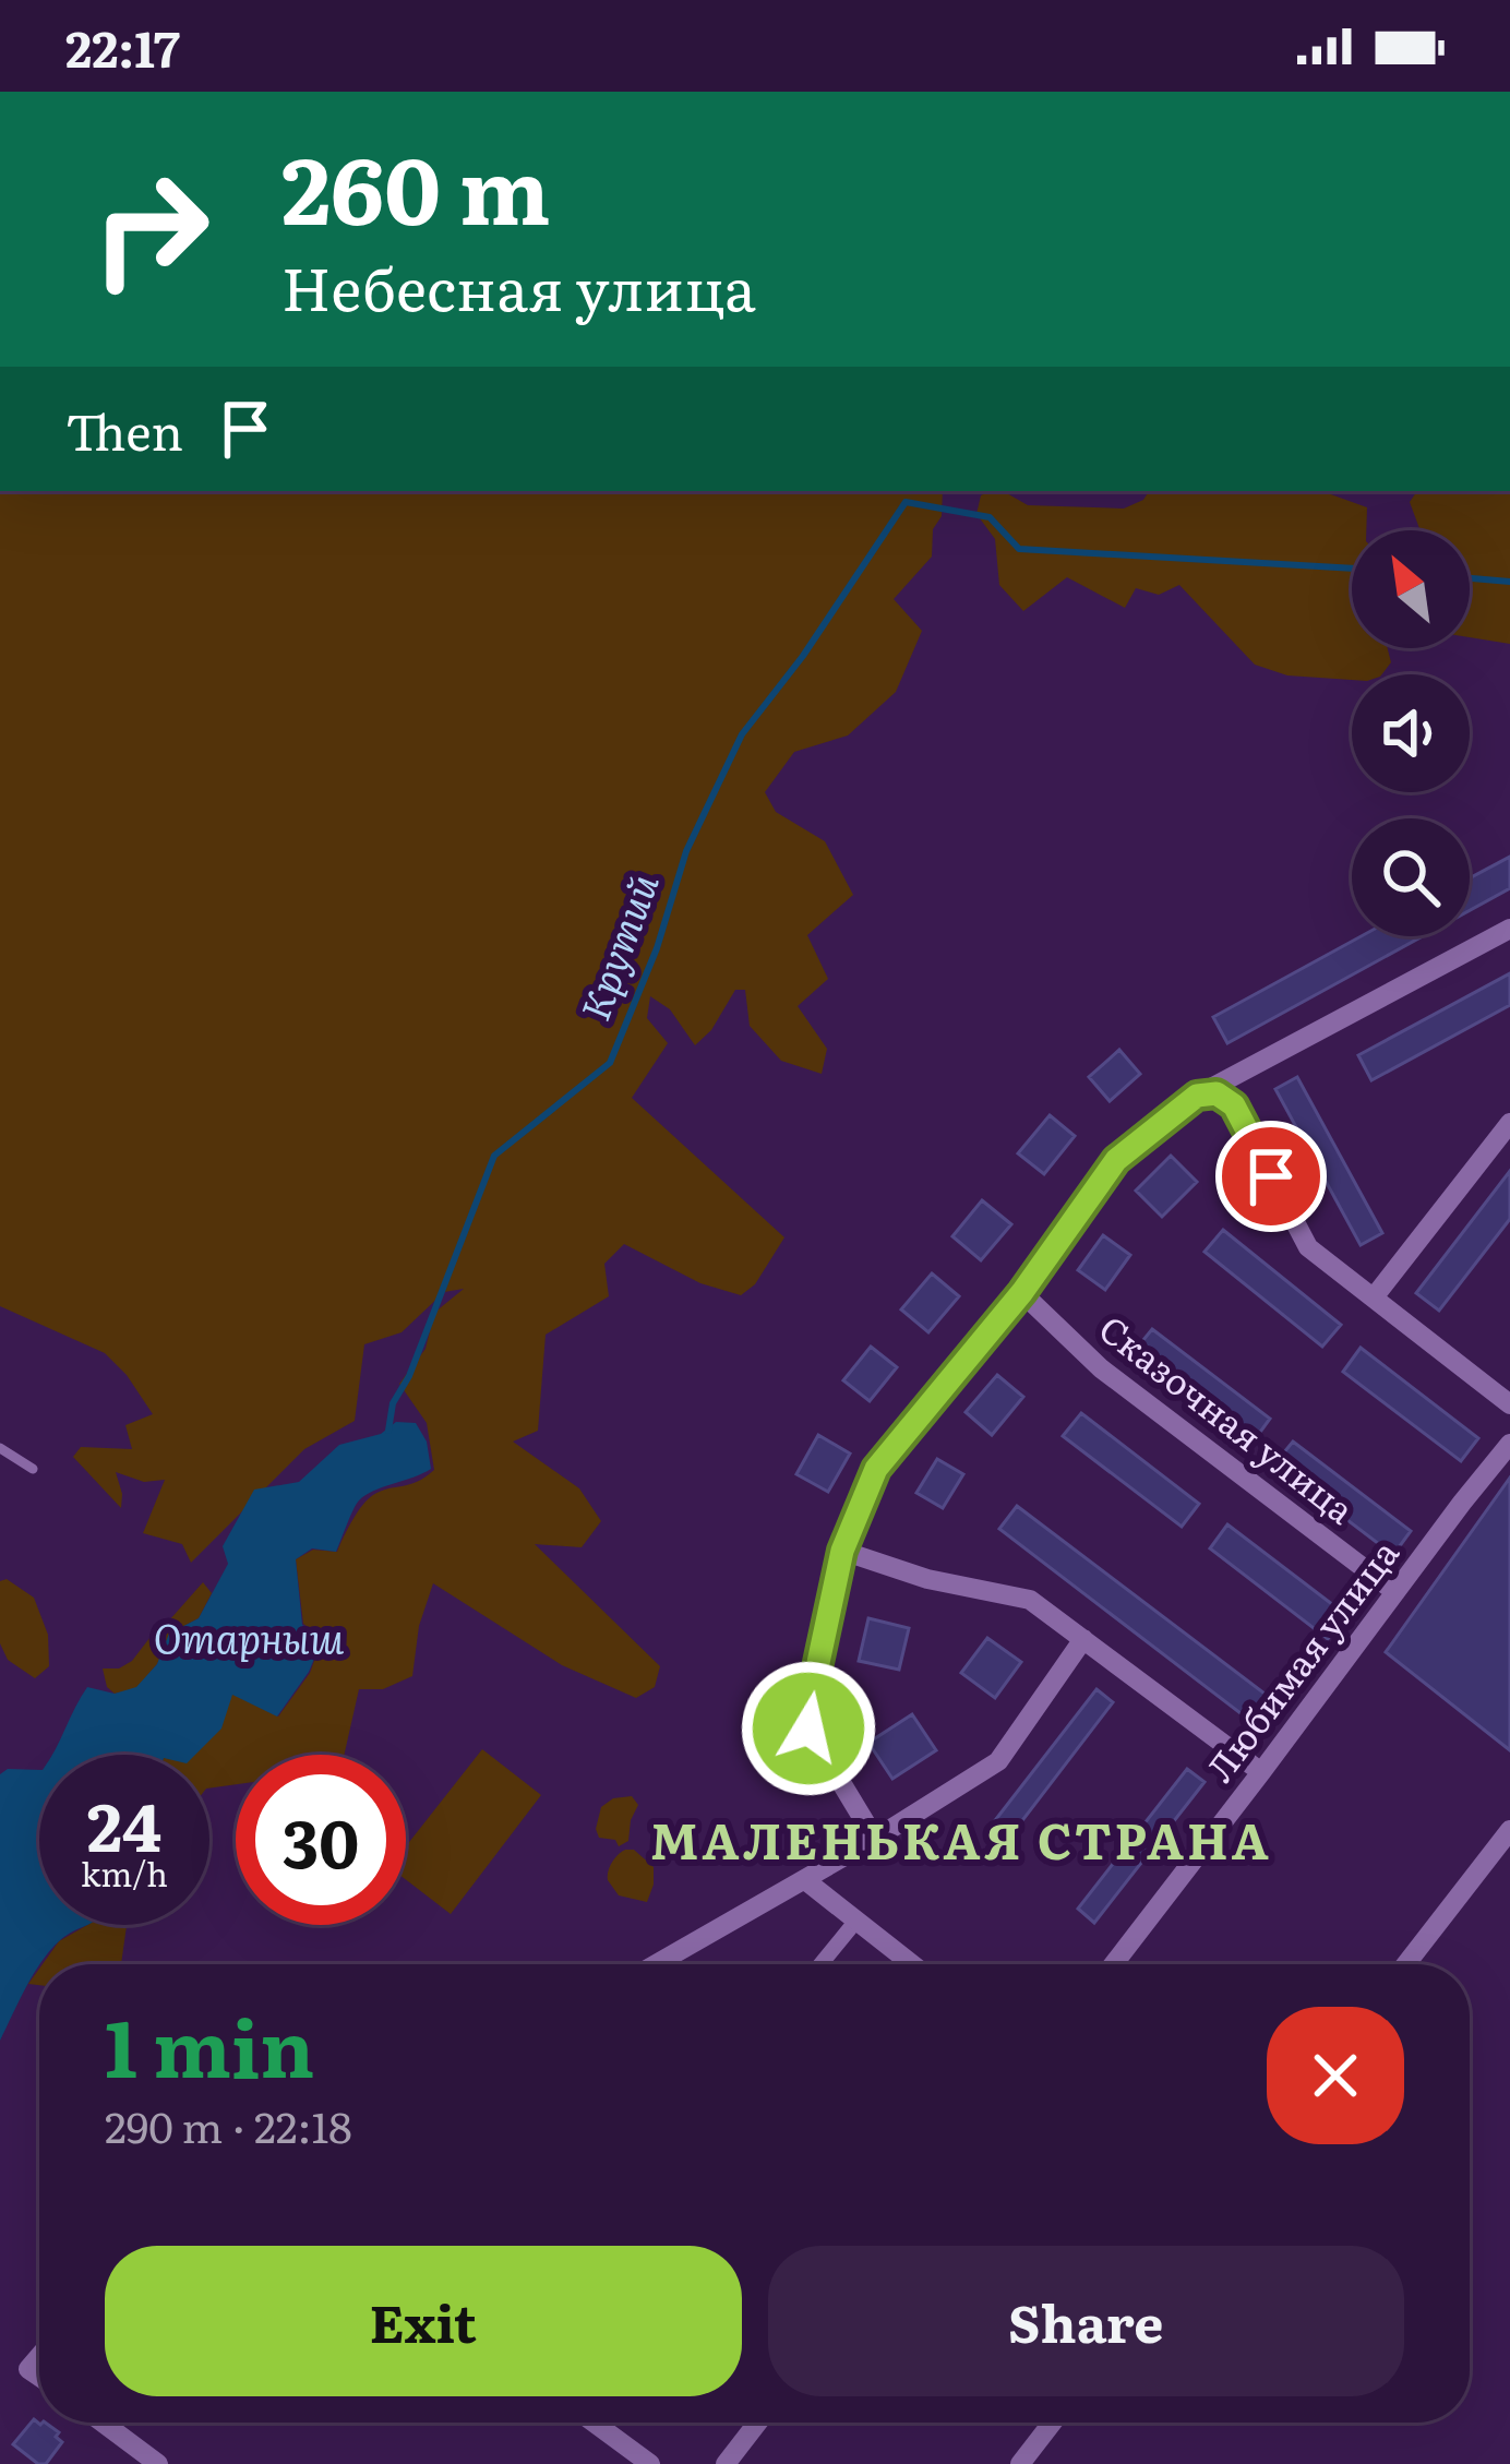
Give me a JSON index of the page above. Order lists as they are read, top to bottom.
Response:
{
  "streets": {
    "street": ["Сказочная улица", "Любимая улица"]
  },
  "crossings": [
    ["Сказочная улица", "Любимая улица"]
  ],
  "districts": ["МАЛЕНЬКАЯ СТРАНА"],
  "water": ["Крутий", "Отарныш"],
  "north": "top left",
  "page": {
    "status": "22:17",
    "turn": ["260 m", "Небесная улица"],
    "then": "Then",
    "speed": "24 km/h",
    "limit": "30",
    "heading": ["1 min", "290 m · 22:18"],
    "buttons": ["Exit", "Share"]
  }
}
